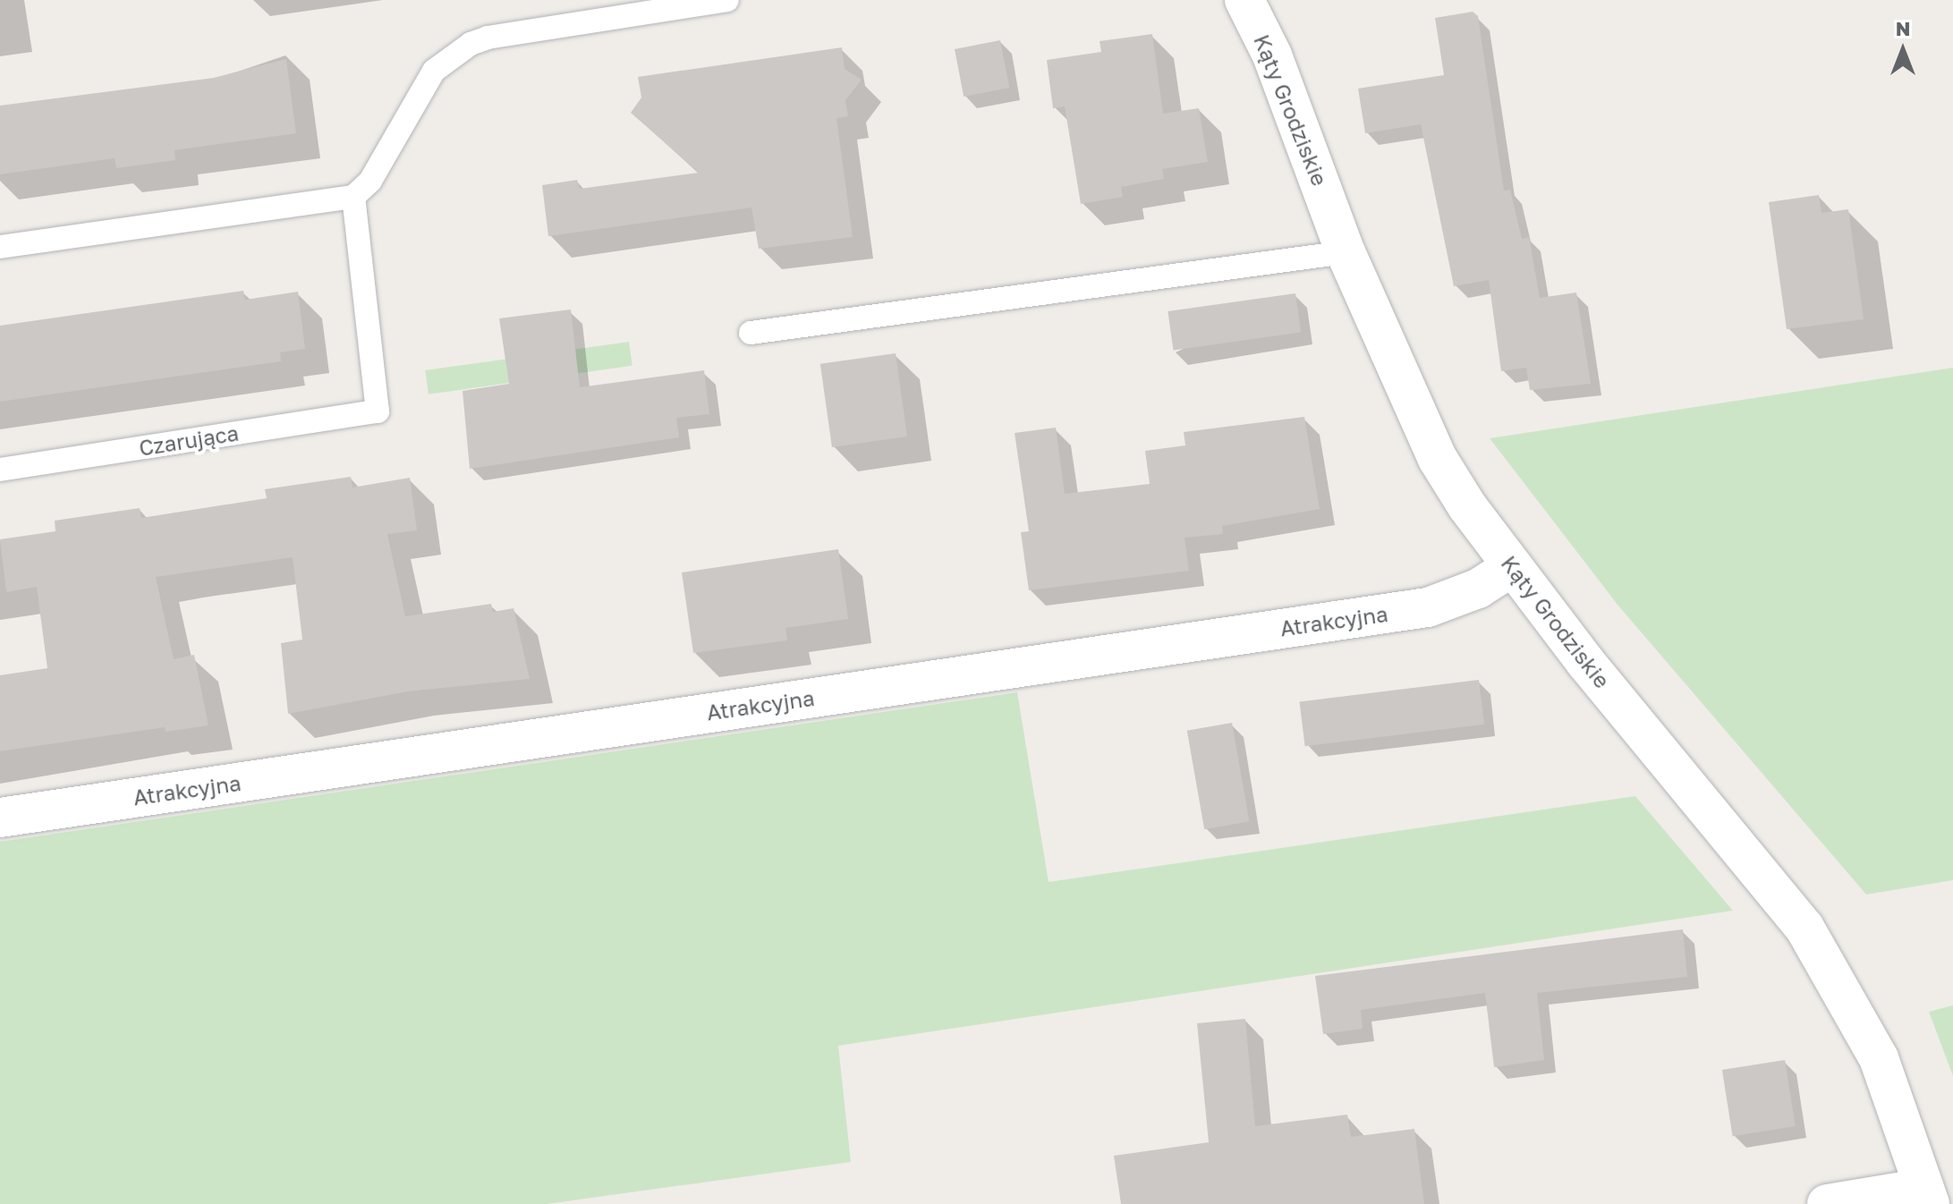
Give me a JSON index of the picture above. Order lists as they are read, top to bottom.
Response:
{
  "streets": {
    "street": ["Kąty Grodziskie", "Atrakcyjna"],
    "lane": ["Czarująca"]
  },
  "crossings": [
    ["Kąty Grodziskie", "Atrakcyjna"]
  ],
  "north": "top"
}
